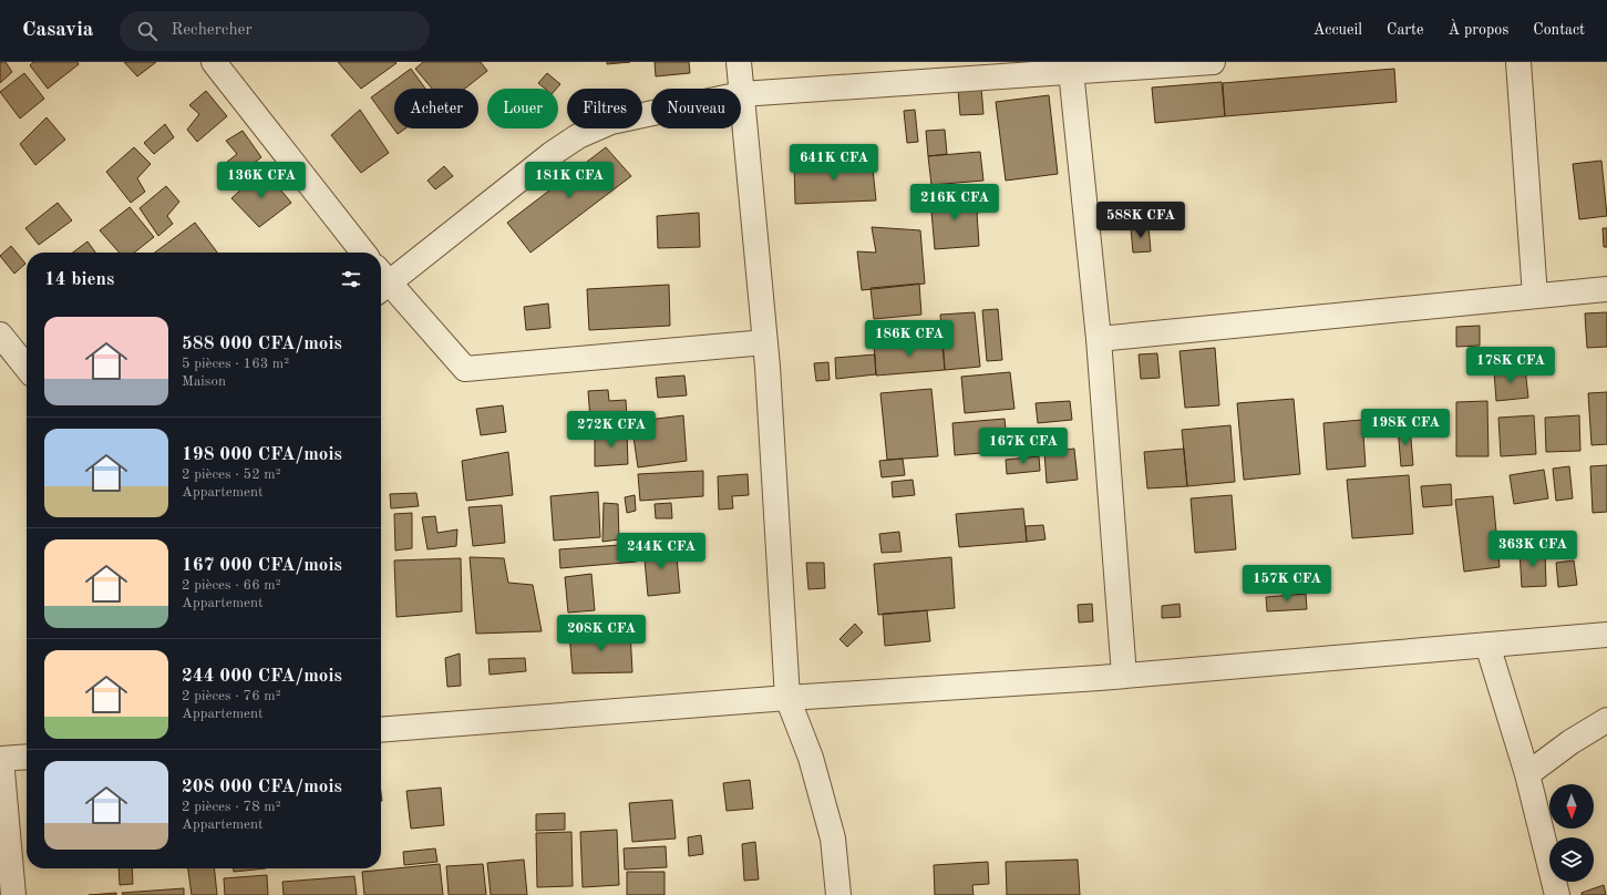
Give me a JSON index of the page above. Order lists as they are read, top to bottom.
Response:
{
  "north": "bottom",
  "page": {
    "header": "Casavia",
    "search": "Rechercher",
    "nav": [
      "Accueil",
      "Carte",
      "À propos",
      "Contact"
    ],
    "chip": [
      "Acheter",
      "Louer",
      "Filtres",
      "Nouveau"
    ],
    "price": [
      "641K CFA",
      "136K CFA",
      "181K CFA",
      "216K CFA",
      "588K CFA",
      "186K CFA",
      "178K CFA",
      "198K CFA",
      "272K CFA",
      "167K CFA",
      "363K CFA",
      "244K CFA",
      "157K CFA",
      "208K CFA"
    ],
    "heading": "14 biens",
    "list": [
      {
        "name": "588 000 CFA/mois",
        "note": "5 pièces · 163 m² · Maison"
      },
      {
        "name": "198 000 CFA/mois",
        "note": "2 pièces · 52 m² · Appartement"
      },
      {
        "name": "167 000 CFA/mois",
        "note": "2 pièces · 66 m² · Appartement"
      },
      {
        "name": "244 000 CFA/mois",
        "note": "2 pièces · 76 m² · Appartement"
      },
      {
        "name": "208 000 CFA/mois",
        "note": "2 pièces · 78 m² · Appartement"
      }
    ]
  }
}
